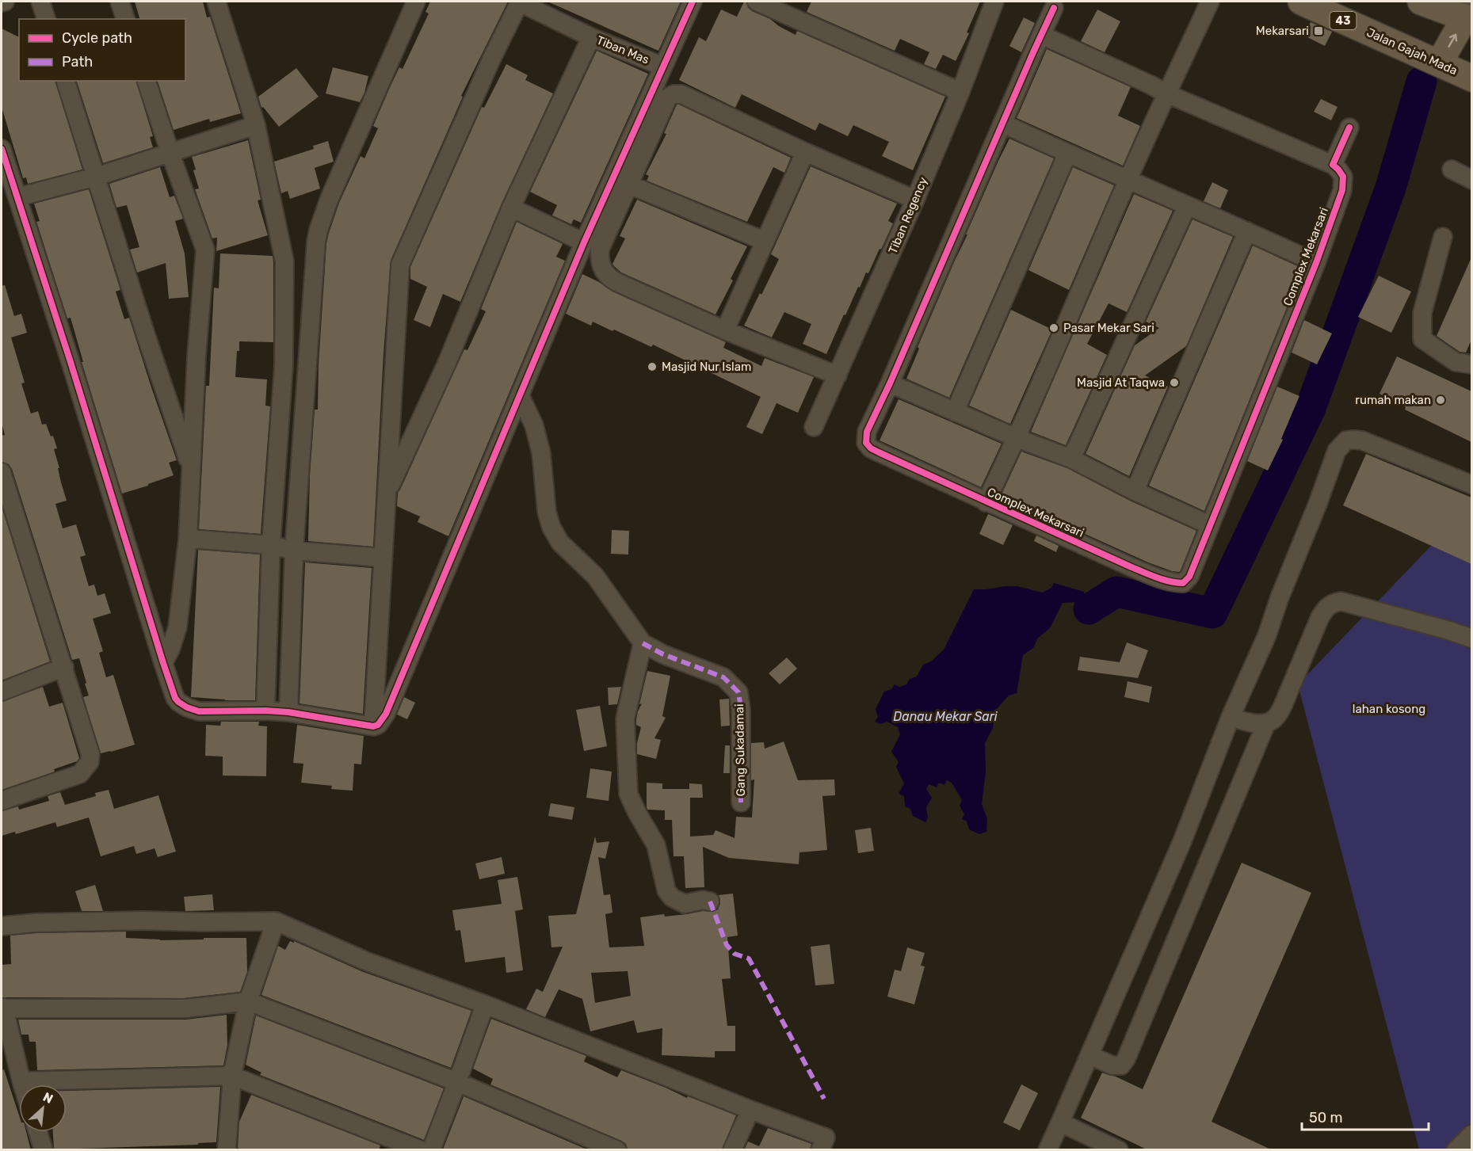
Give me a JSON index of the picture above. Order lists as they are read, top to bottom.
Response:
{
  "streets": {
    "highway": ["43", "Jalan Gajah Mada"],
    "street": [
      "Tiban Mas",
      "Tiban Regency",
      "Complex Mekarsari",
      "Gang Sukadamai"
    ]
  },
  "water": ["Danau Mekar Sari"],
  "parks": ["lahan kosong"],
  "places": {
    "transit": ["Mekarsari"],
    "other": [
      "Pasar Mekar Sari",
      "Masjid Nur Islam",
      "Masjid At Taqwa",
      "rumah makan"
    ]
  },
  "legend": ["Cycle path", "Path"],
  "scale_bar": "50 m",
  "north": "top right"
}
